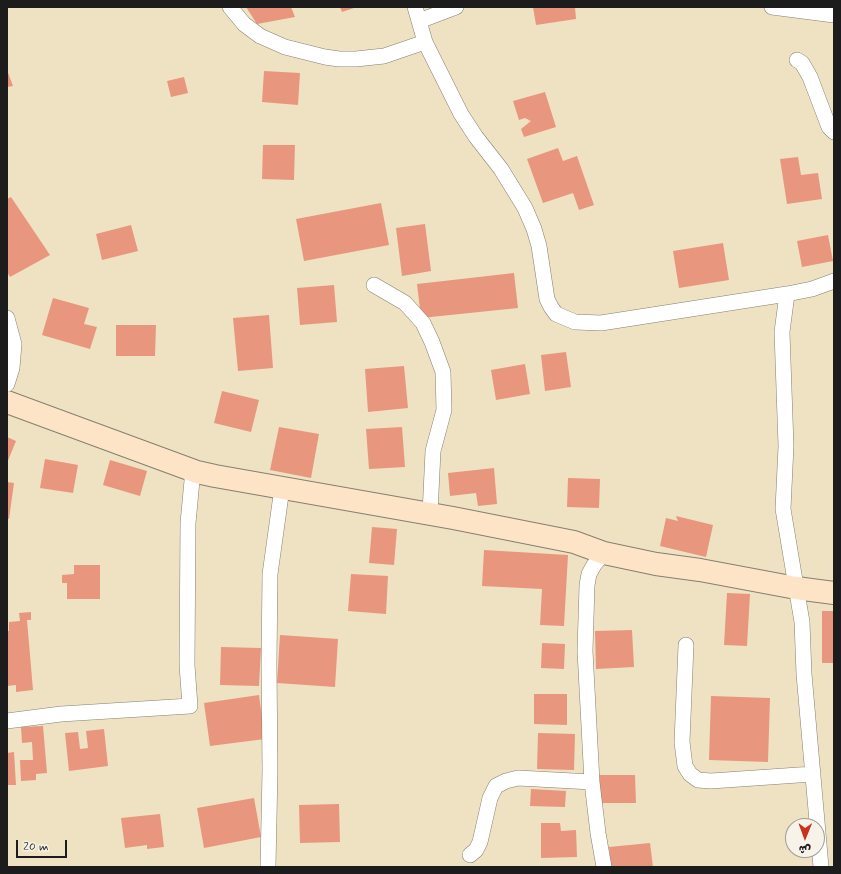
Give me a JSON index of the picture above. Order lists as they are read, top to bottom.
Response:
{
  "scale_bar": "20 m",
  "north": "bottom"
}
